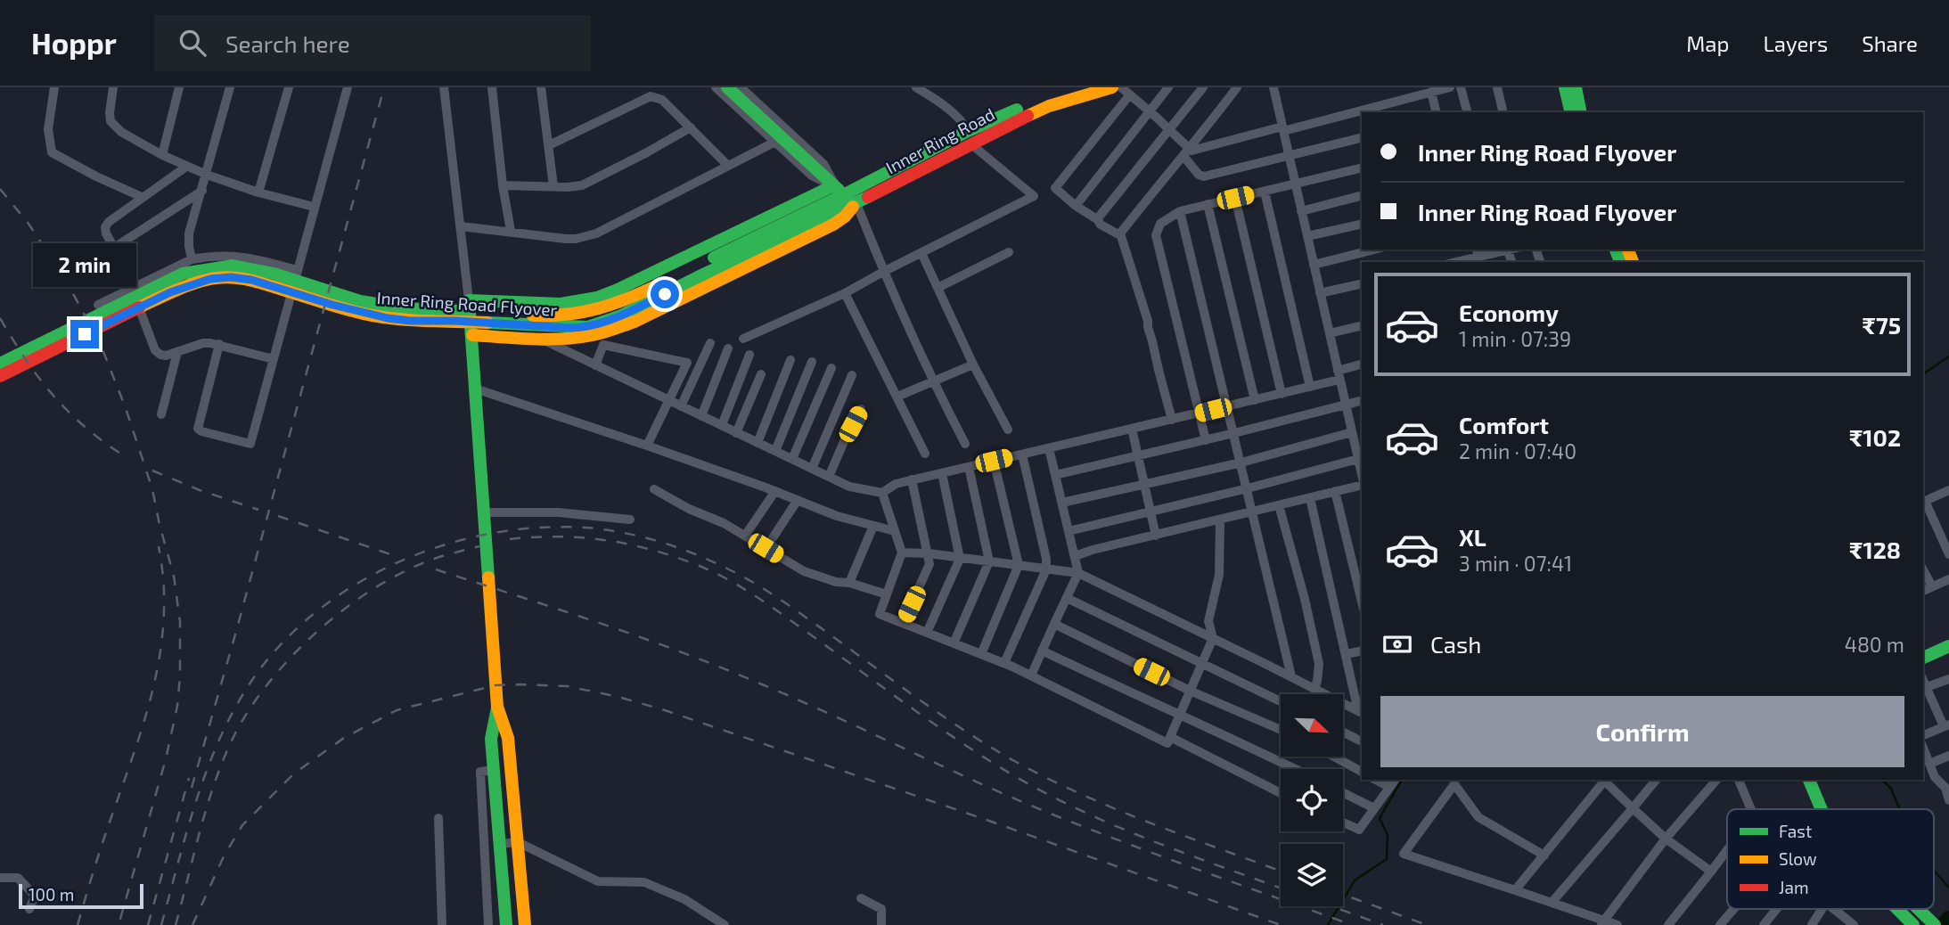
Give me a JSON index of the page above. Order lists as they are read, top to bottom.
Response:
{
  "streets": {
    "main road": ["Inner Ring Road", "Inner Ring Road Flyover"]
  },
  "crossings": [
    ["Inner Ring Road", "Inner Ring Road Flyover"]
  ],
  "legend": ["Fast", "Slow", "Jam"],
  "scale_bar": "100 m",
  "north": "bottom right",
  "page": {
    "header": "Hoppr",
    "search": "Search here",
    "nav": ["Map", "Layers", "Share"],
    "banner": ["Inner Ring Road Flyover", "Inner Ring Road Flyover"],
    "bubble": "2 min",
    "list": [
      {
        "name": "Economy",
        "note": "1 min · 07:39",
        "value": "₹75"
      },
      {
        "name": "Comfort",
        "note": "2 min · 07:40",
        "value": "₹102"
      },
      {
        "name": "XL",
        "note": "3 min · 07:41",
        "value": "₹128"
      }
    ],
    "pay": ["Cash", "480 m"],
    "buttons": "Confirm",
    "scale": "100 m"
  }
}
